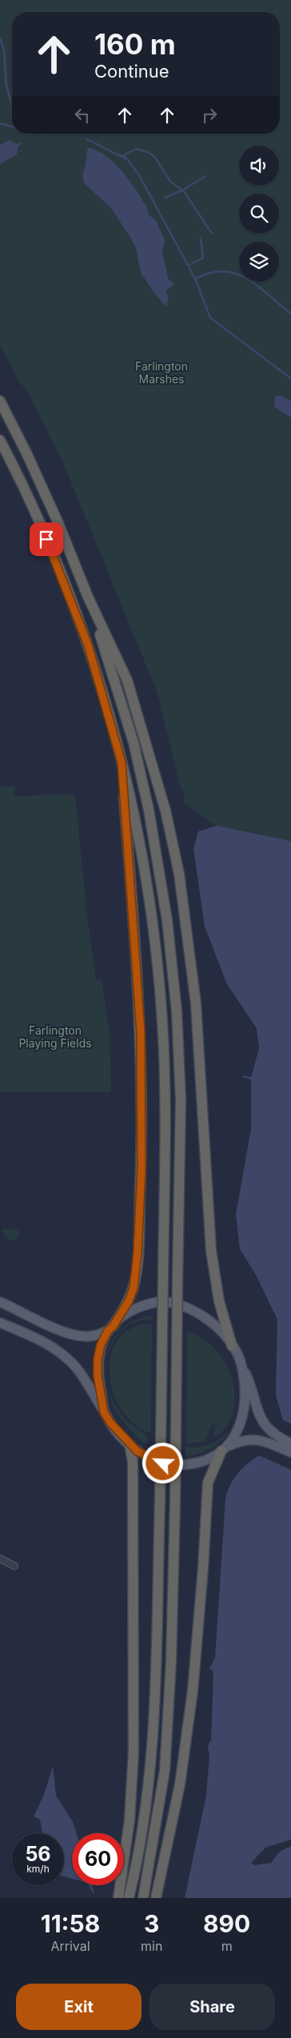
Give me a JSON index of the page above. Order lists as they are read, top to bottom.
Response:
{
  "parks": ["Farlington Marshes", "Farlington Playing Fields"],
  "page": {
    "turn": ["160 m", "Continue"],
    "speed": "56 km/h",
    "limit": "60",
    "eta": [
      "11:58",
      "Arrival",
      "3",
      "min",
      "890",
      "m"
    ],
    "buttons": ["Exit", "Share"]
  }
}
